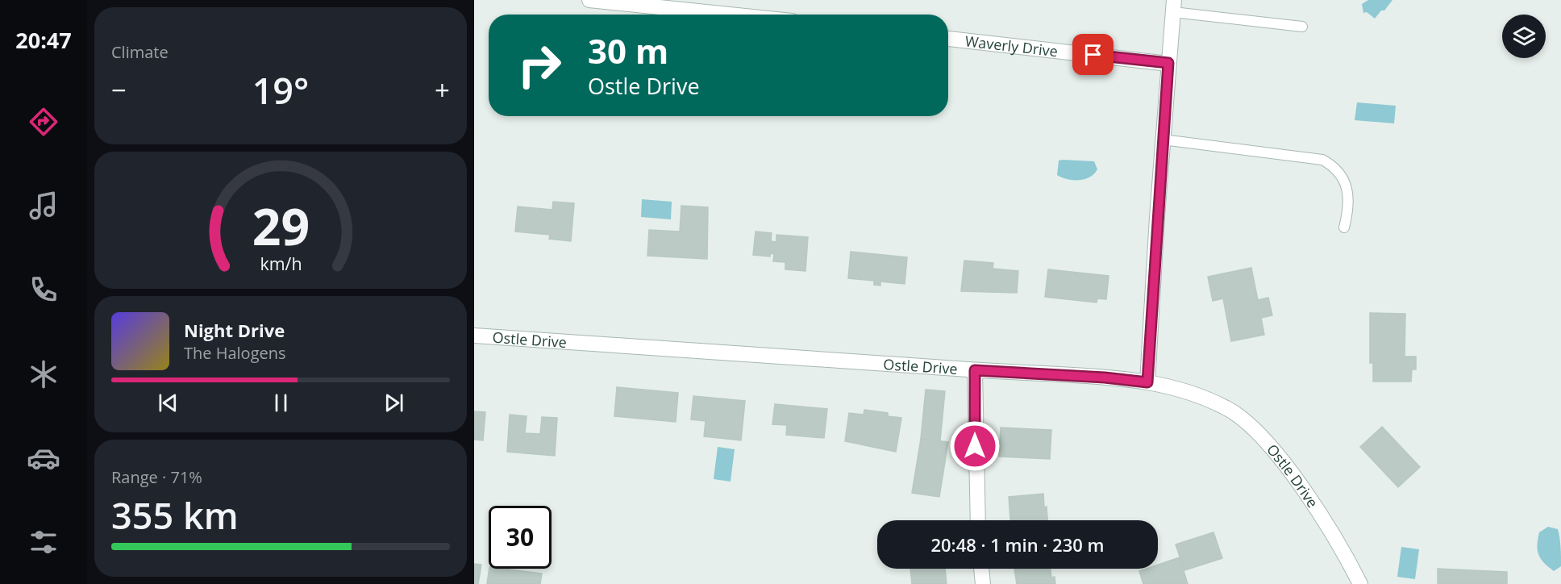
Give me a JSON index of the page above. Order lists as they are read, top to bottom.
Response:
{
  "streets": {
    "street": ["Waverly Drive", "Ostle Drive"]
  },
  "page": {
    "tabs": "20:47",
    "tile": [
      "Climate",
      ["Range · 71%", "355 km"]
    ],
    "turn": ["30 m", "Ostle Drive"],
    "heat": ["−", "19°", "+"],
    "song": ["Night Drive", "The Halogens"],
    "limit": "30",
    "trip": "20:48 · 1 min · 230 m",
    "gauge": ["29", "km/h"]
  }
}
